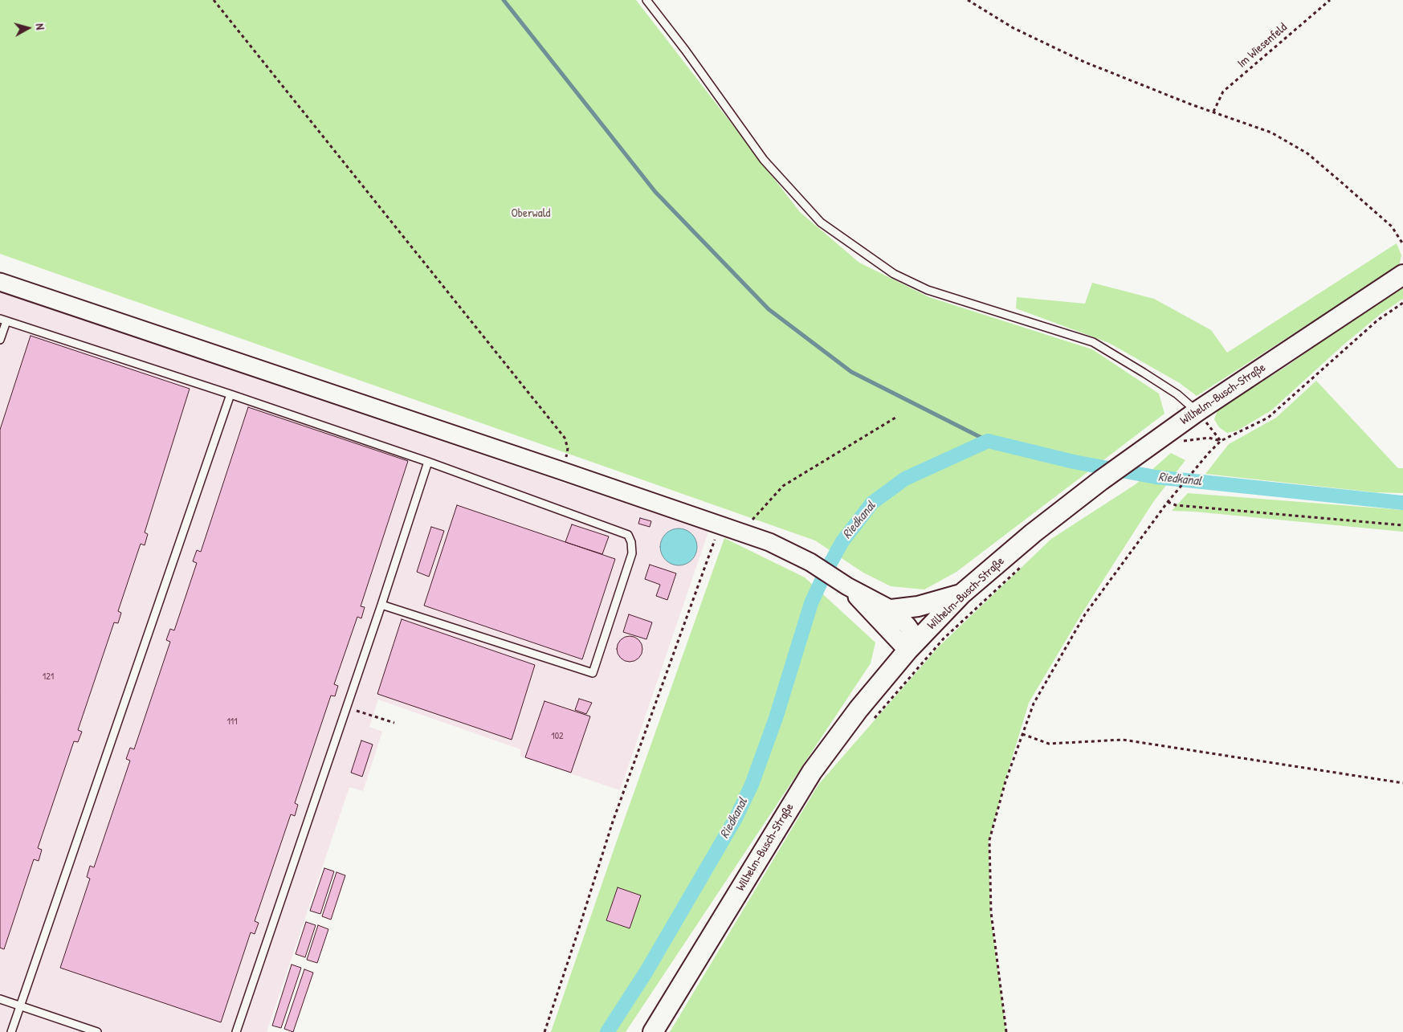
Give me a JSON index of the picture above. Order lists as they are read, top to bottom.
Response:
{
  "streets": {
    "main road": ["Wilhelm-Busch-Straße"],
    "path": ["Im Wiesenfeld"]
  },
  "water": ["Riedkanal"],
  "parks": ["Oberwald"],
  "house_numbers": ["121", "111", "102"],
  "north": "right"
}
